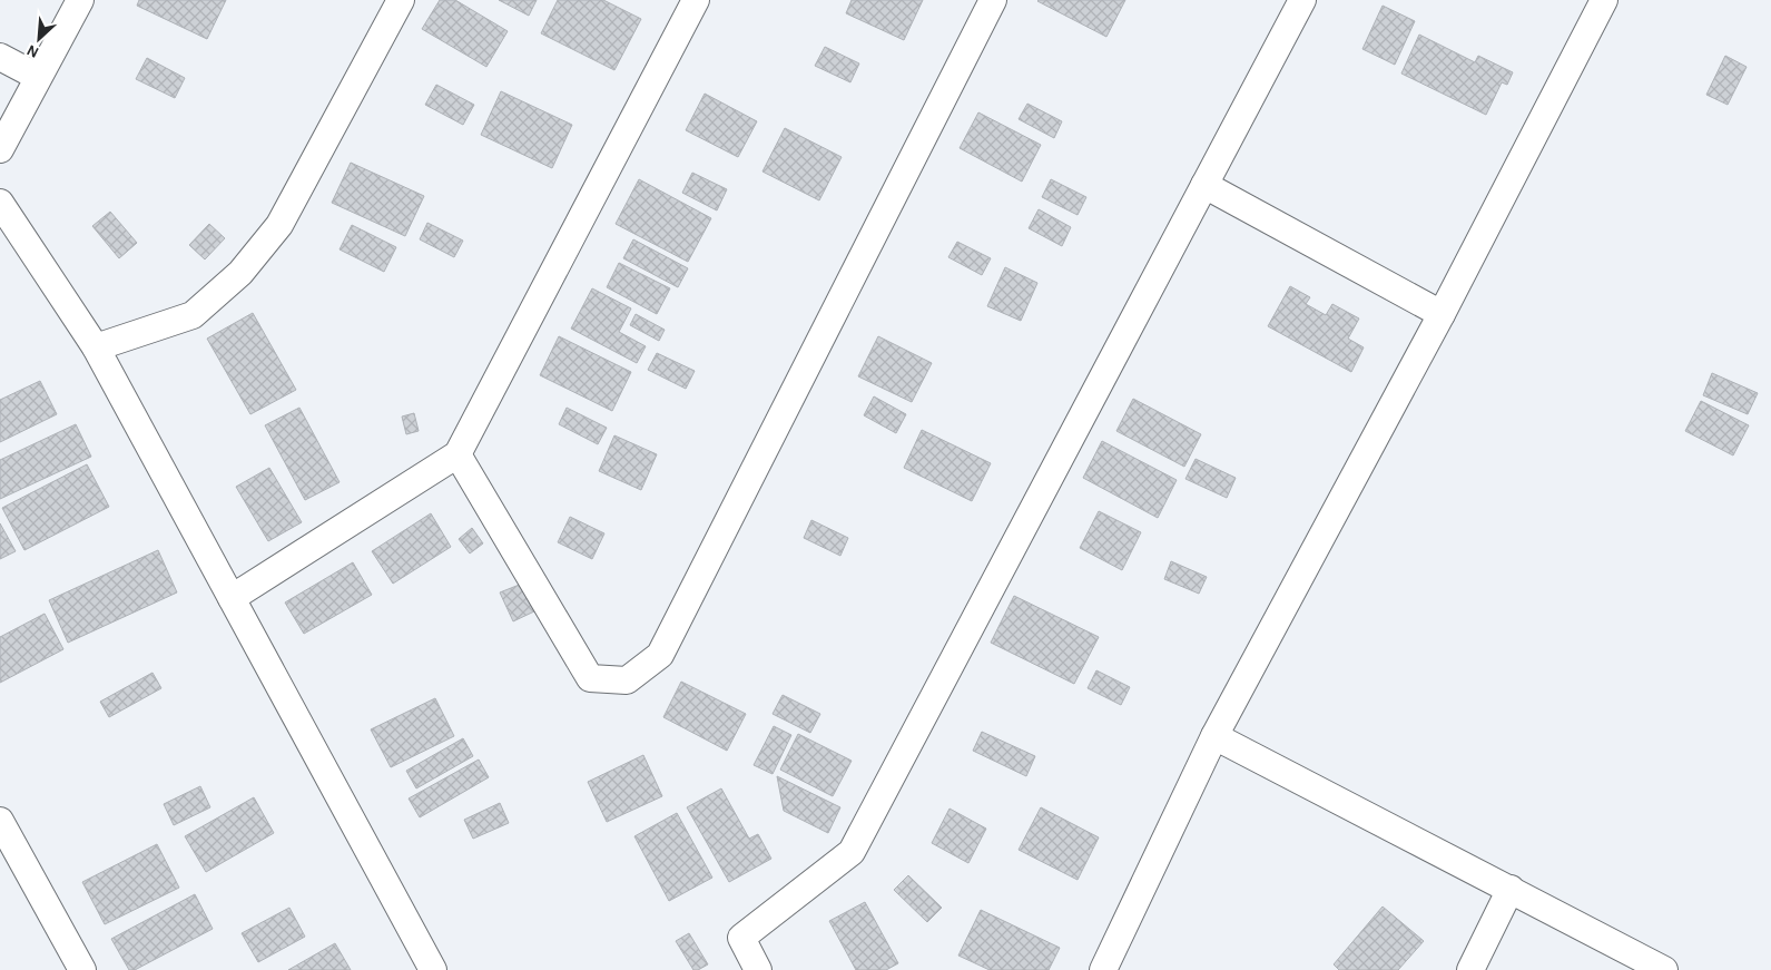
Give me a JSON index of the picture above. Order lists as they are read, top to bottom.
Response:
{
  "north": "bottom left"
}
